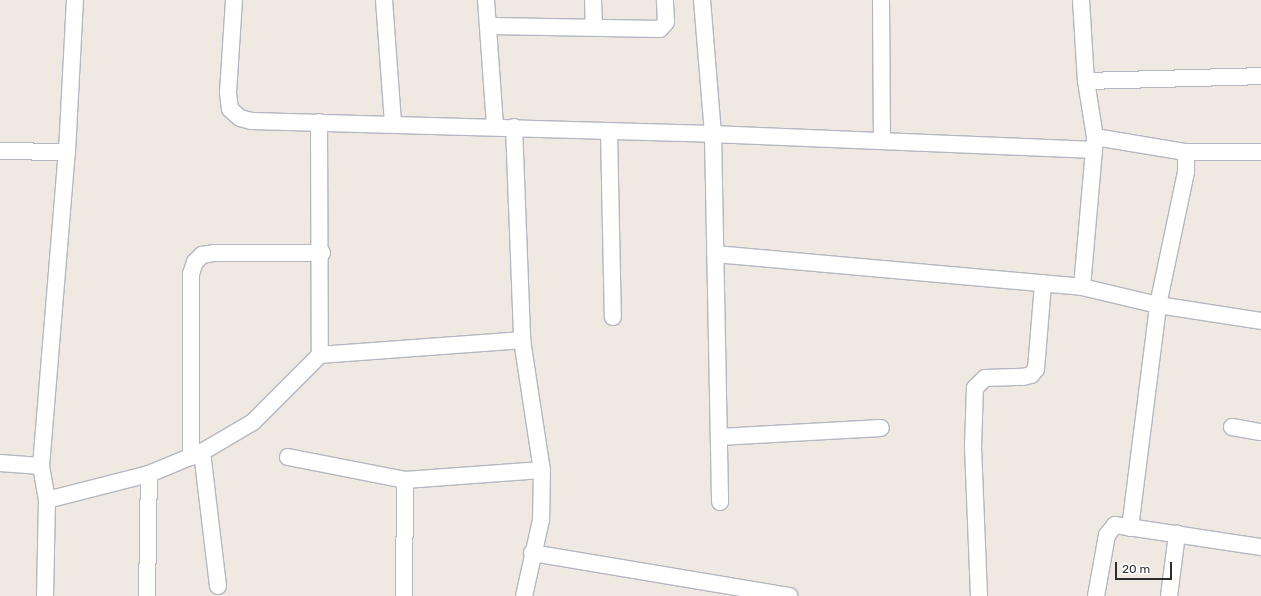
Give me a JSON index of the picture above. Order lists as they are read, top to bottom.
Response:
{
  "scale_bar": "20 m"
}
